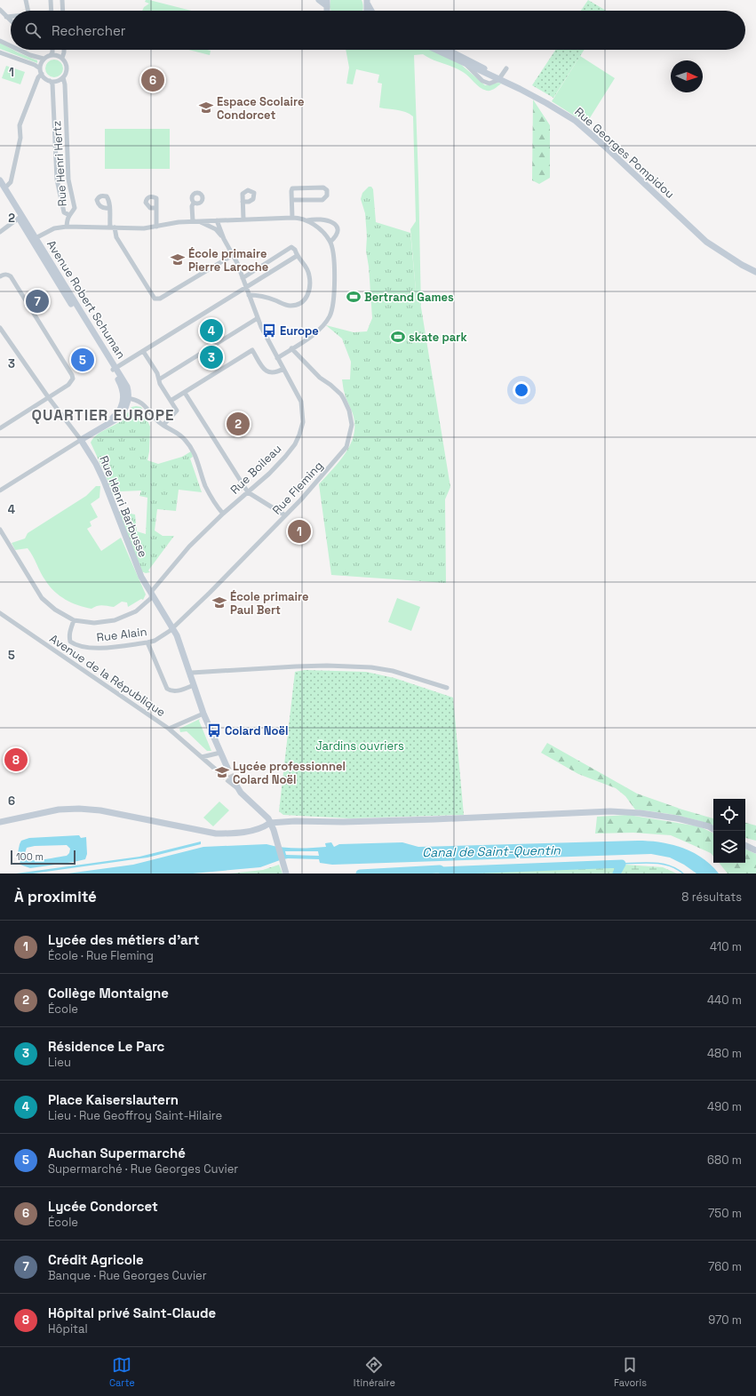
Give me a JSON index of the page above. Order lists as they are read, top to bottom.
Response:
{
  "streets": {
    "street": [
      "Rue Georges Pompidou",
      "Rue Henri Hertz",
      "Avenue Robert Schuman",
      "Rue Boileau",
      "Rue Fleming",
      "Rue Henri Barbusse",
      "Rue Alain",
      "Avenue de la République"
    ]
  },
  "crossings": [
    ["Rue Boileau", "Rue Henri Barbusse"],
    ["Rue Boileau", "Rue Alain"],
    ["Rue Fleming", "Rue Henri Barbusse"],
    ["Rue Fleming", "Rue Alain"],
    ["Rue Henri Barbusse", "Rue Alain"]
  ],
  "districts": ["QUARTIER EUROPE"],
  "water": ["Canal de Saint-Quentin"],
  "parks": ["Jardins ouvriers"],
  "places": {
    "school or university": [
      "Espace Scolaire Condorcet",
      "École primaire Pierre Laroche",
      "École primaire Paul Bert",
      "Lycée professionnel Colard Noël"
    ],
    "sports": ["Bertrand Games", "skate park"],
    "bus stop": ["Europe", "Colard Noël"]
  },
  "scale_bar": "100 m",
  "north": "right",
  "page": {
    "search": "Rechercher",
    "pins": [
      "6",
      "7",
      "4",
      "3",
      "5",
      "2",
      "1",
      "8"
    ],
    "scale": "100 m",
    "heading": ["À proximité", "8 résultats"],
    "list": [
      {
        "mark": "1",
        "name": "Lycée des métiers d'art",
        "note": "École · Rue Fleming",
        "value": "410 m"
      },
      {
        "mark": "2",
        "name": "Collège Montaigne",
        "note": "École",
        "value": "440 m"
      },
      {
        "mark": "3",
        "name": "Résidence Le Parc",
        "note": "Lieu",
        "value": "480 m"
      },
      {
        "mark": "4",
        "name": "Place Kaiserslautern",
        "note": "Lieu · Rue Geoffroy Saint-Hilaire",
        "value": "490 m"
      },
      {
        "mark": "5",
        "name": "Auchan Supermarché",
        "note": "Supermarché · Rue Georges Cuvier",
        "value": "680 m"
      },
      {
        "mark": "6",
        "name": "Lycée Condorcet",
        "note": "École",
        "value": "750 m"
      },
      {
        "mark": "7",
        "name": "Crédit Agricole",
        "note": "Banque · Rue Georges Cuvier",
        "value": "760 m"
      },
      {
        "mark": "8",
        "name": "Hôpital privé Saint-Claude",
        "note": "Hôpital",
        "value": "970 m"
      }
    ],
    "nav": ["Carte", "Itinéraire", "Favoris"]
  },
  "grid": {
    "rows": [
      "1",
      "2",
      "3",
      "4",
      "5",
      "6"
    ]
  }
}
